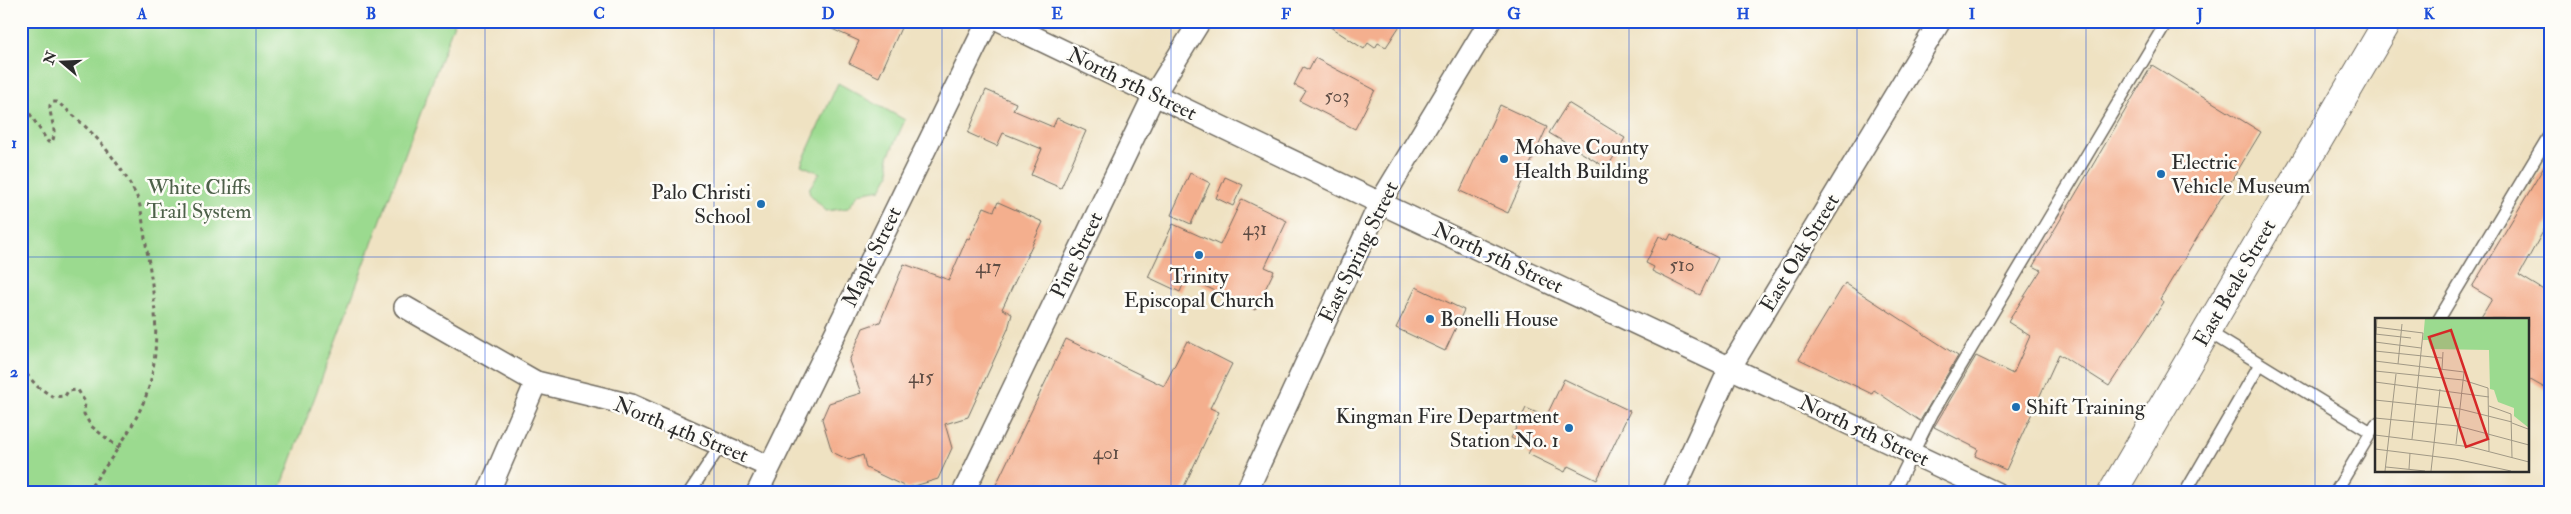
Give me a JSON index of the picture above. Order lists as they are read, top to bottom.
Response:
{
  "streets": {
    "main road": ["East Beale Street"],
    "street": [
      "North 5th Street",
      "East Spring Street",
      "East Oak Street",
      "Pine Street",
      "Maple Street",
      "North 4th Street"
    ]
  },
  "crossings": [
    ["North 5th Street", "East Spring Street"],
    ["North 5th Street", "East Oak Street"],
    ["North 5th Street", "Pine Street"],
    ["Maple Street", "North 4th Street"]
  ],
  "parks": ["White Cliffs Trail System"],
  "places": [
    "Mohave County Health Building",
    "Electric Vehicle Museum",
    "Palo Christi School",
    "Trinity Episcopal Church",
    "Bonelli House",
    "Shift Training",
    "Kingman Fire Department Station No. 1"
  ],
  "house_numbers": [
    "503",
    "431",
    "510",
    "417",
    "415",
    "401"
  ],
  "north": "left",
  "grid": {
    "columns": [
      "A",
      "B",
      "C",
      "D",
      "E",
      "F",
      "G",
      "H",
      "I",
      "J",
      "K"
    ],
    "rows": ["1", "2"]
  }
}
